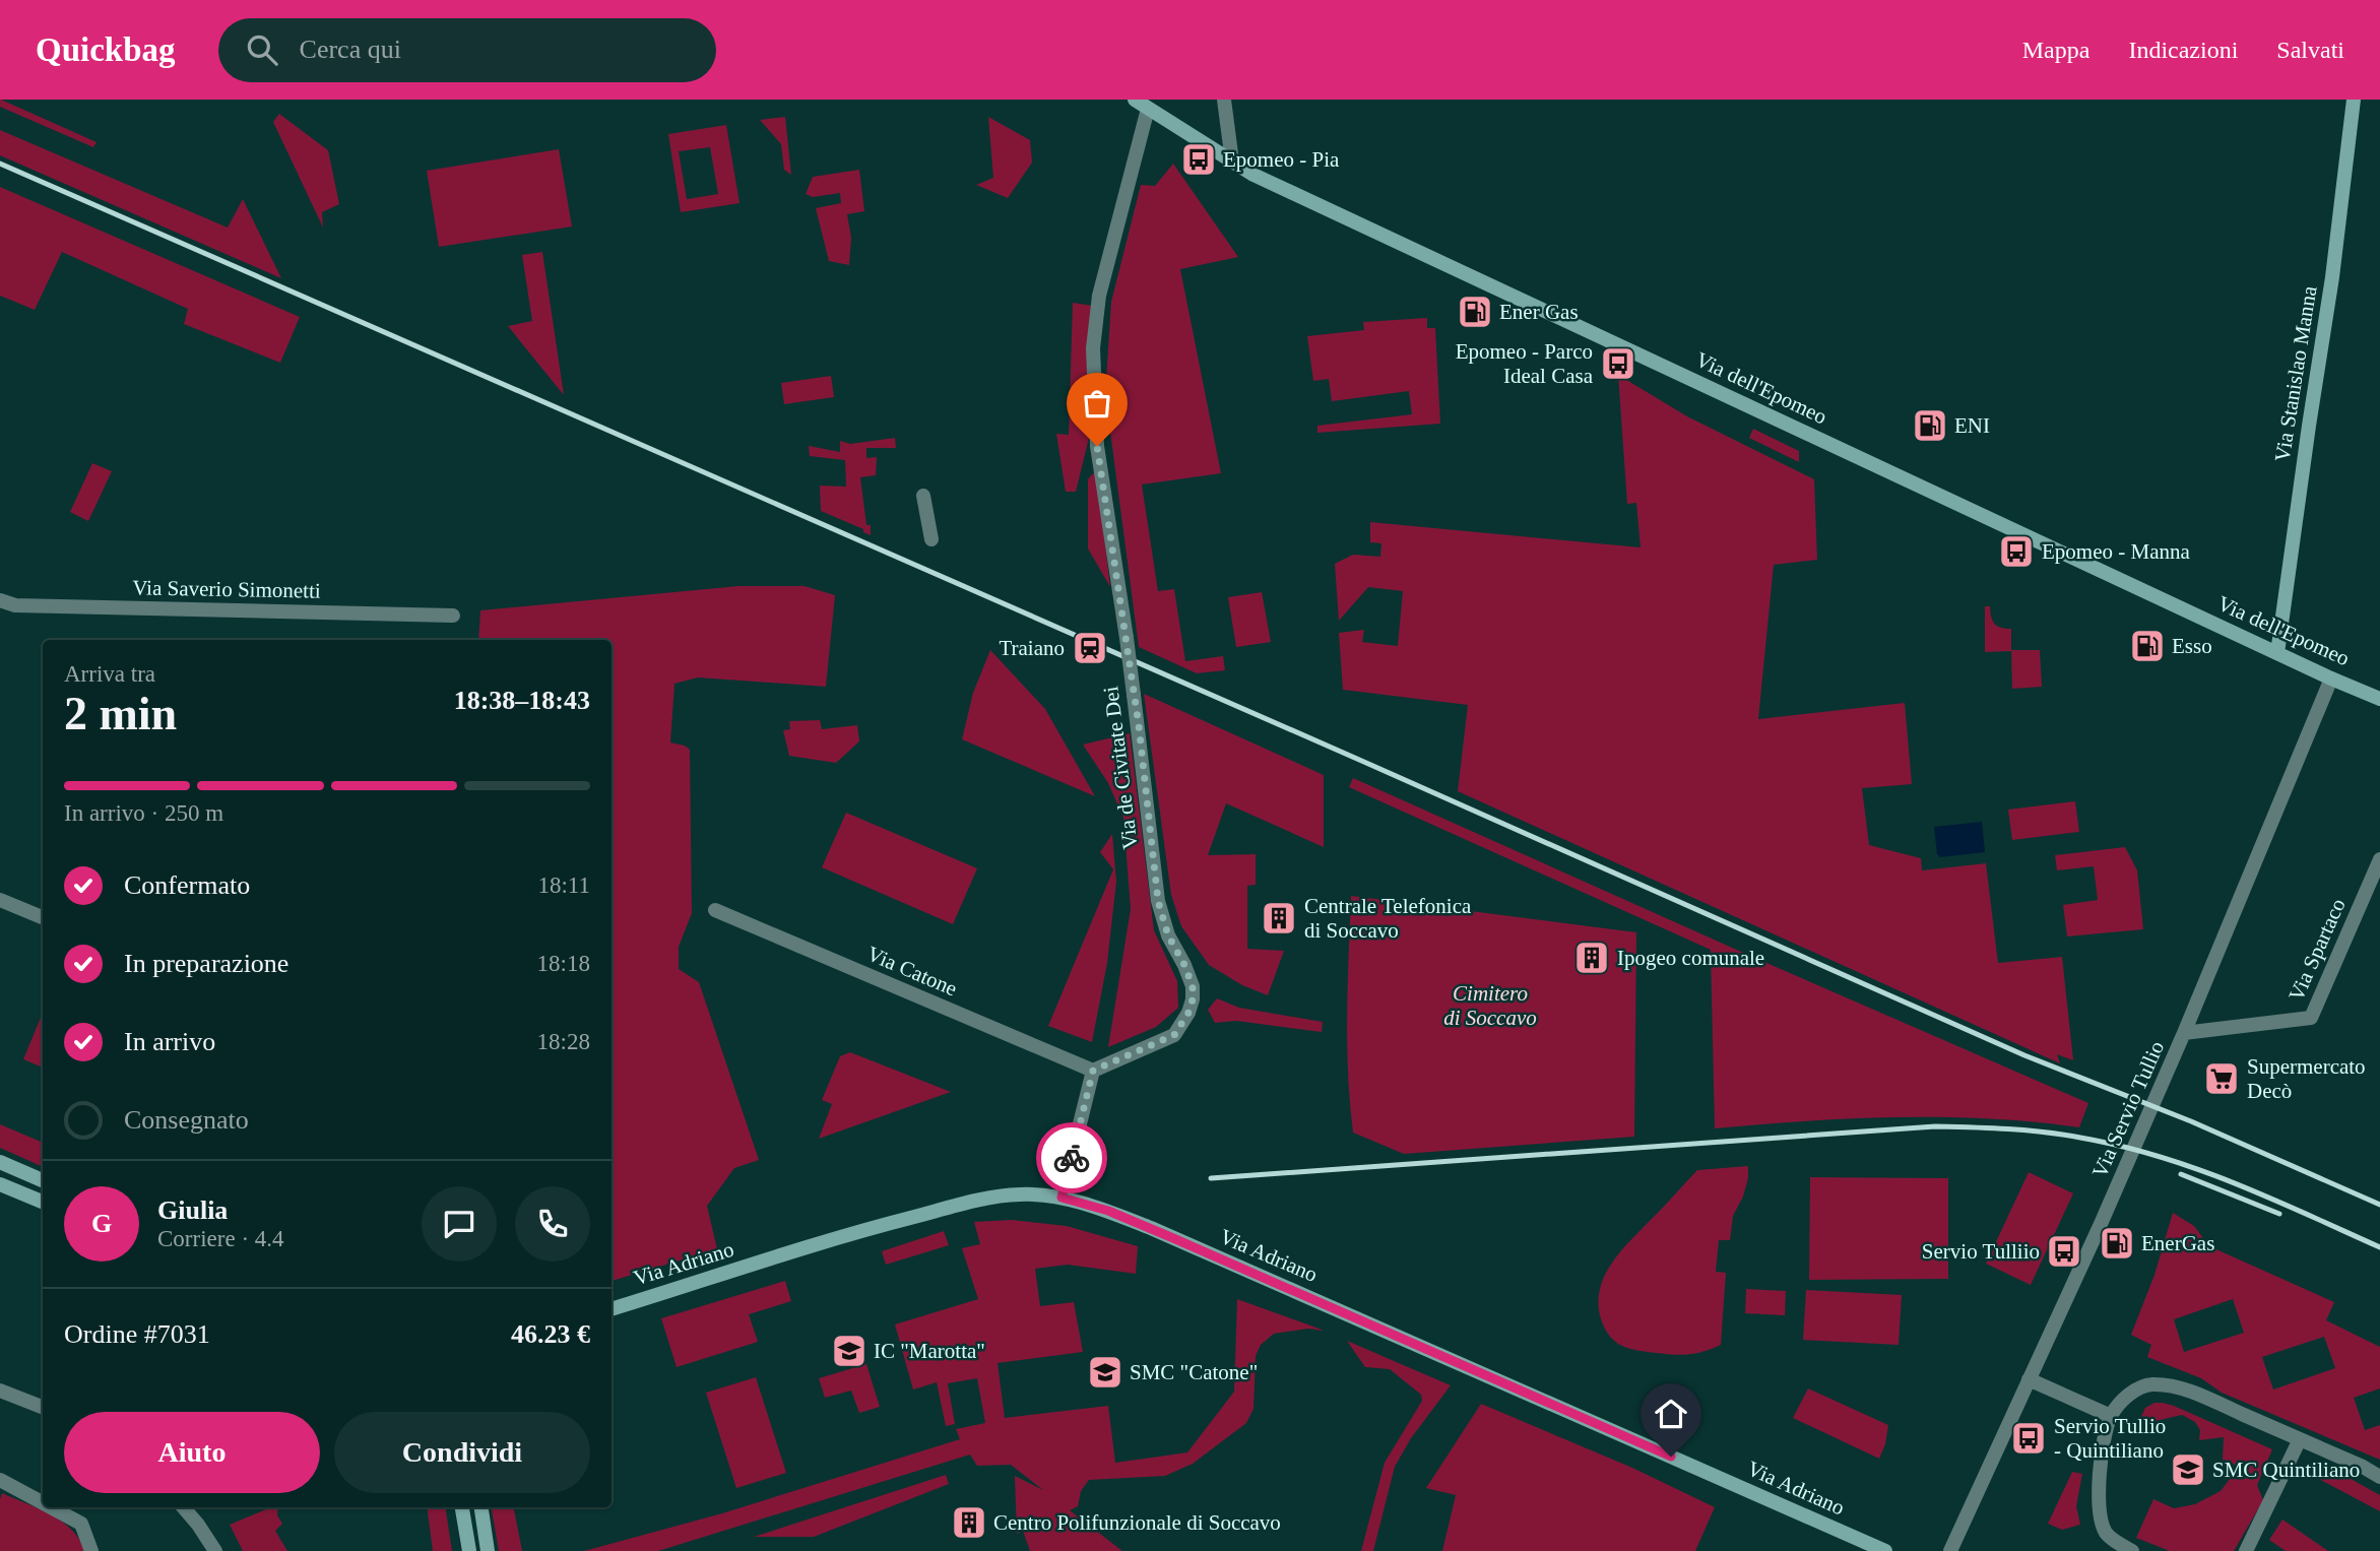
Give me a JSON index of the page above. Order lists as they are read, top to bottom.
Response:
{
  "streets": {
    "street": [
      "Via Stanislao Manna",
      "Via dell'Epomeo",
      "Via Saverio Simonetti",
      "Via de Civitate Dei",
      "Via Spartaco",
      "Via Catone",
      "Via Servio Tullio",
      "Via Adriano"
    ]
  },
  "crossings": [
    ["Via Stanislao Manna", "Via dell'Epomeo"],
    ["Via dell'Epomeo", "Via de Civitate Dei"],
    ["Via dell'Epomeo", "Via Servio Tullio"],
    ["Via de Civitate Dei", "Via Catone"],
    ["Via Spartaco", "Via Servio Tullio"]
  ],
  "parks": ["Cimitero di Soccavo"],
  "places": {
    "bus stop": [
      "Epomeo - Pia",
      "Epomeo - Parco Ideal Casa",
      "Epomeo - Manna",
      "Servio Tulliio",
      "Servio Tullio - Quintiliano"
    ],
    "fuel station": [
      "Ener Gas",
      "ENI",
      "Esso",
      "EnerGas"
    ],
    "station": ["Traiano"],
    "building": ["Centrale Telefonica di Soccavo", "Ipogeo comunale", "Centro Polifunzionale di Soccavo"],
    "supermarket": ["Supermercato Decò"],
    "school or university": ["IC \"Marotta\"", "SMC \"Catone\"", "SMC Quintiliano"]
  },
  "page": {
    "header": "Quickbag",
    "search": "Cerca qui",
    "nav": ["Mappa", "Indicazioni", "Salvati"],
    "heading": ["2 min", "Arriva tra", "18:38–18:43"],
    "panel": [
      "Giulia",
      "Corriere · 4.4",
      "Ordine #7031",
      "46.23 €"
    ],
    "bar": "In arrivo · 250 m",
    "list": [
      ["Confermato", "18:11"],
      ["In preparazione", "18:18"],
      ["In arrivo", "18:28"],
      "Consegnato"
    ],
    "round": "G",
    "buttons": ["Aiuto", "Condividi"]
  }
}
